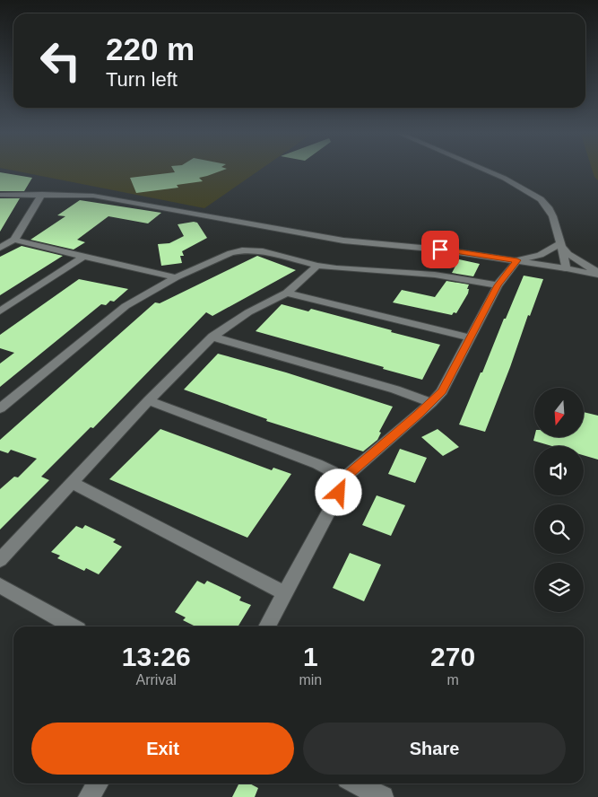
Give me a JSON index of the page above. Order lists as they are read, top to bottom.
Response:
{
  "north": "bottom",
  "page": {
    "turn": ["220 m", "Turn left"],
    "eta": [
      "13:26",
      "Arrival",
      "1",
      "min",
      "270",
      "m"
    ],
    "buttons": ["Exit", "Share"]
  }
}
